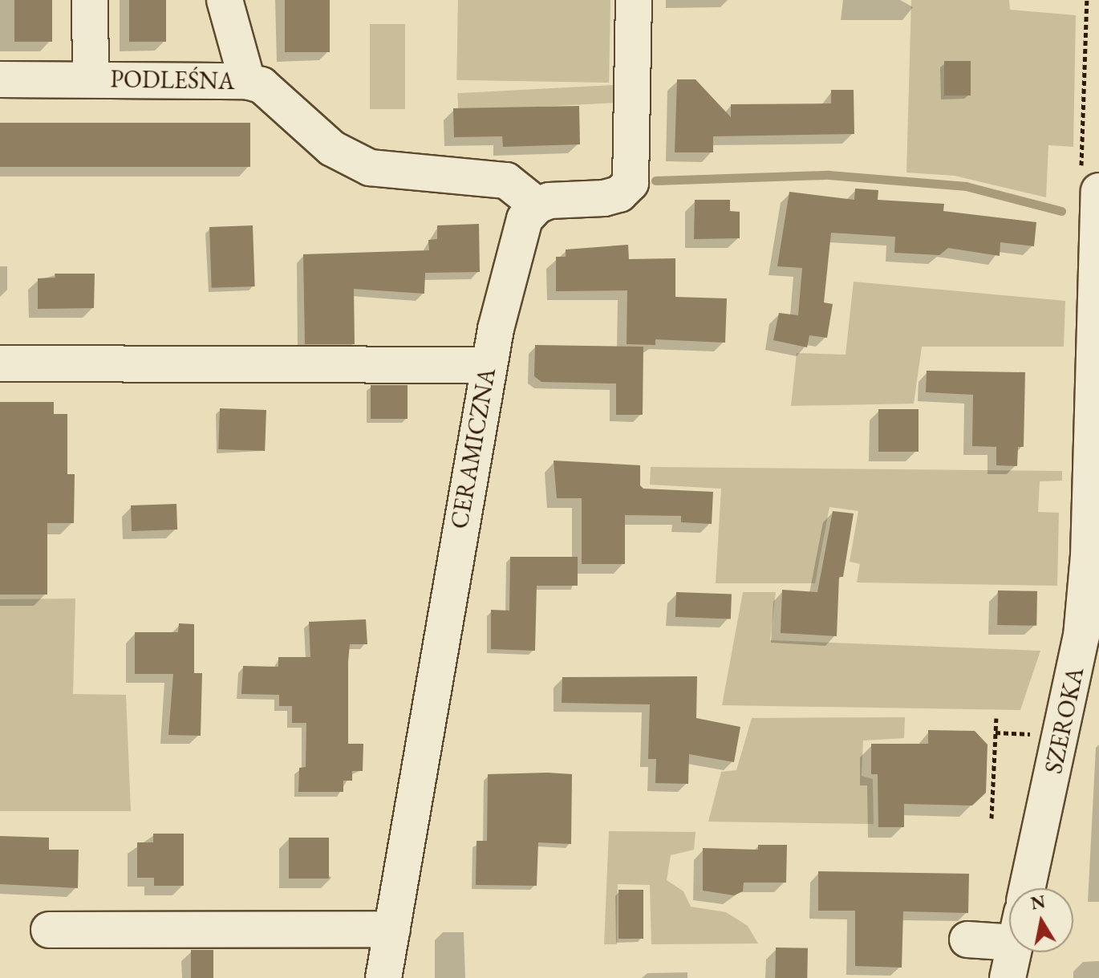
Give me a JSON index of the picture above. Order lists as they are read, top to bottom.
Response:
{
  "streets": {
    "street": ["PODLEŚNA", "CERAMICZNA", "SZEROKA"]
  },
  "crossings": [
    ["PODLEŚNA", "CERAMICZNA"]
  ],
  "north": "top"
}
